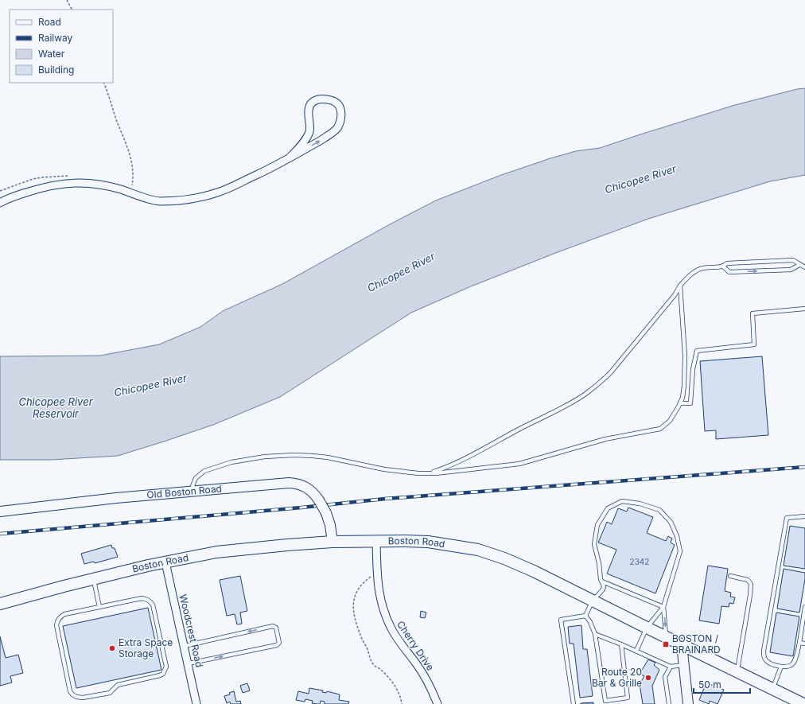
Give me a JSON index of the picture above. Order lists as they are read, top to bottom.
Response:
{
  "streets": {
    "main road": ["Boston Road"],
    "street": ["Old Boston Road", "Woodcrest Road", "Cherry Drive"]
  },
  "crossings": [
    ["Old Boston Road", "Boston Road"],
    ["Boston Road", "Woodcrest Road"],
    ["Boston Road", "Cherry Drive"]
  ],
  "water": ["Chicopee River", "Chicopee River Reservoir"],
  "places": {
    "transit": ["BOSTON / BRAINARD"],
    "other": ["Extra Space Storage", "Route 20 Bar & Grille"]
  },
  "house_numbers": ["2342"],
  "legend": [
    "Road",
    "Railway",
    "Water",
    "Building"
  ],
  "scale_bar": "50 m"
}
